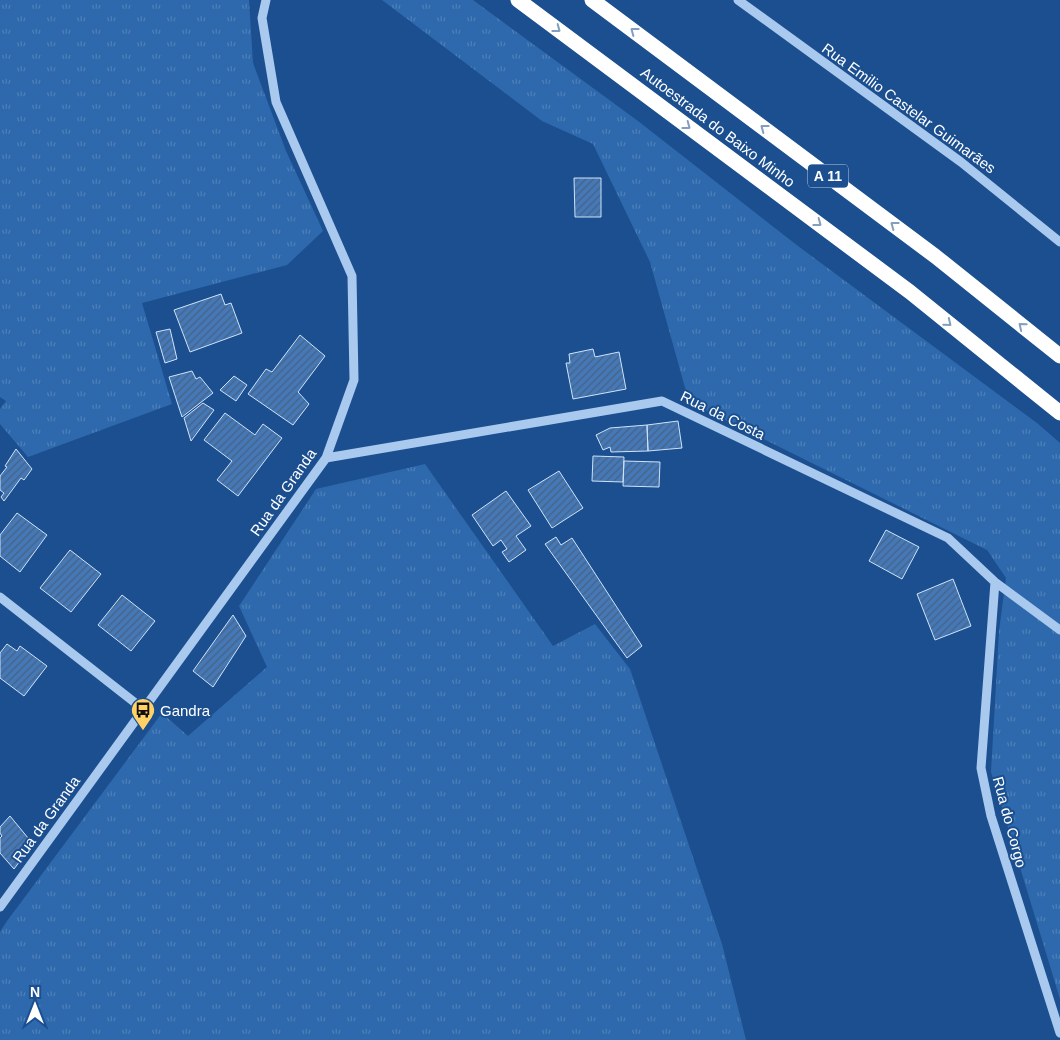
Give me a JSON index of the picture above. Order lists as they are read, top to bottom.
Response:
{
  "streets": {
    "highway": ["Autoestrada do Baixo Minho", "A 11"],
    "street": [
      "Rua Emilio Castelar Guimarães",
      "Rua da Costa",
      "Rua da Granda",
      "Rua do Corgo"
    ]
  },
  "crossings": [
    ["Rua da Costa", "Rua da Granda"],
    ["Rua da Costa", "Rua do Corgo"]
  ],
  "places": {
    "bus stop": ["Gandra"]
  },
  "north": "top"
}
